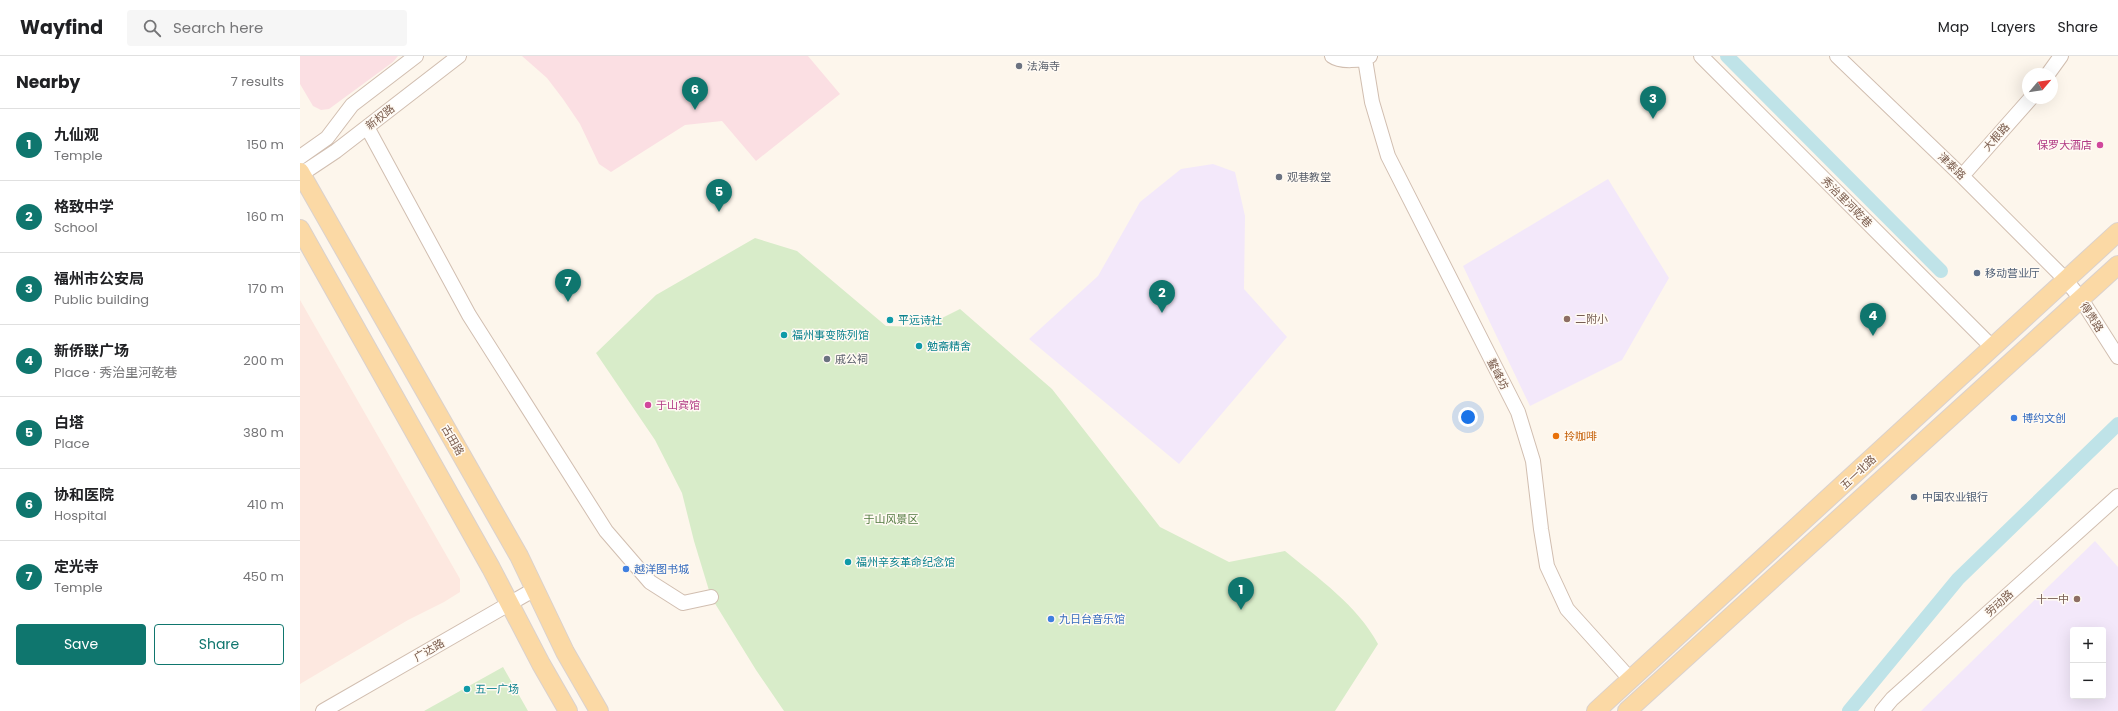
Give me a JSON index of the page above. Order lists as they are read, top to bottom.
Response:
{
  "streets": {
    "main road": ["古田路", "五一北路"],
    "street": [
      "新权路",
      "大根路",
      "津泰路",
      "秀治里河乾巷",
      "得贵路",
      "鳌峰坊",
      "劳动路",
      "广达路"
    ]
  },
  "crossings": [
    ["新权路", "古田路"],
    ["大根路", "津泰路"],
    ["津泰路", "得贵路"],
    ["津泰路", "五一北路"],
    ["秀治里河乾巷", "五一北路"],
    ["得贵路", "五一北路"],
    ["鳌峰坊", "五一北路"],
    ["古田路", "广达路"]
  ],
  "parks": ["于山风景区"],
  "places": [
    "法海寺",
    "保罗大酒店",
    "观巷教堂",
    "移动营业厅",
    "二附小",
    "平远诗社",
    "福州事变陈列馆",
    "勉斋精舍",
    "戚公祠",
    "于山宾馆",
    "博约文创",
    "拎咖啡",
    "中国农业银行",
    "福州辛亥革命纪念馆",
    "越洋图书城",
    "十一中",
    "九日台音乐馆",
    "五一广场"
  ],
  "north": "top right",
  "page": {
    "header": "Wayfind",
    "search": "Search here",
    "nav": ["Map", "Layers", "Share"],
    "heading": ["Nearby", "7 results"],
    "pins": [
      "6",
      "3",
      "5",
      "7",
      "2",
      "4",
      "1"
    ],
    "list": [
      {
        "mark": "1",
        "name": "九仙观",
        "note": "Temple",
        "value": "150 m"
      },
      {
        "mark": "2",
        "name": "格致中学",
        "note": "School",
        "value": "160 m"
      },
      {
        "mark": "3",
        "name": "福州市公安局",
        "note": "Public building",
        "value": "170 m"
      },
      {
        "mark": "4",
        "name": "新侨联广场",
        "note": "Place · 秀治里河乾巷",
        "value": "200 m"
      },
      {
        "mark": "5",
        "name": "白塔",
        "note": "Place",
        "value": "380 m"
      },
      {
        "mark": "6",
        "name": "协和医院",
        "note": "Hospital",
        "value": "410 m"
      },
      {
        "mark": "7",
        "name": "定光寺",
        "note": "Temple",
        "value": "450 m"
      }
    ],
    "buttons": ["Save", "Share"],
    "map_buttons": ["+", "−"]
  }
}
